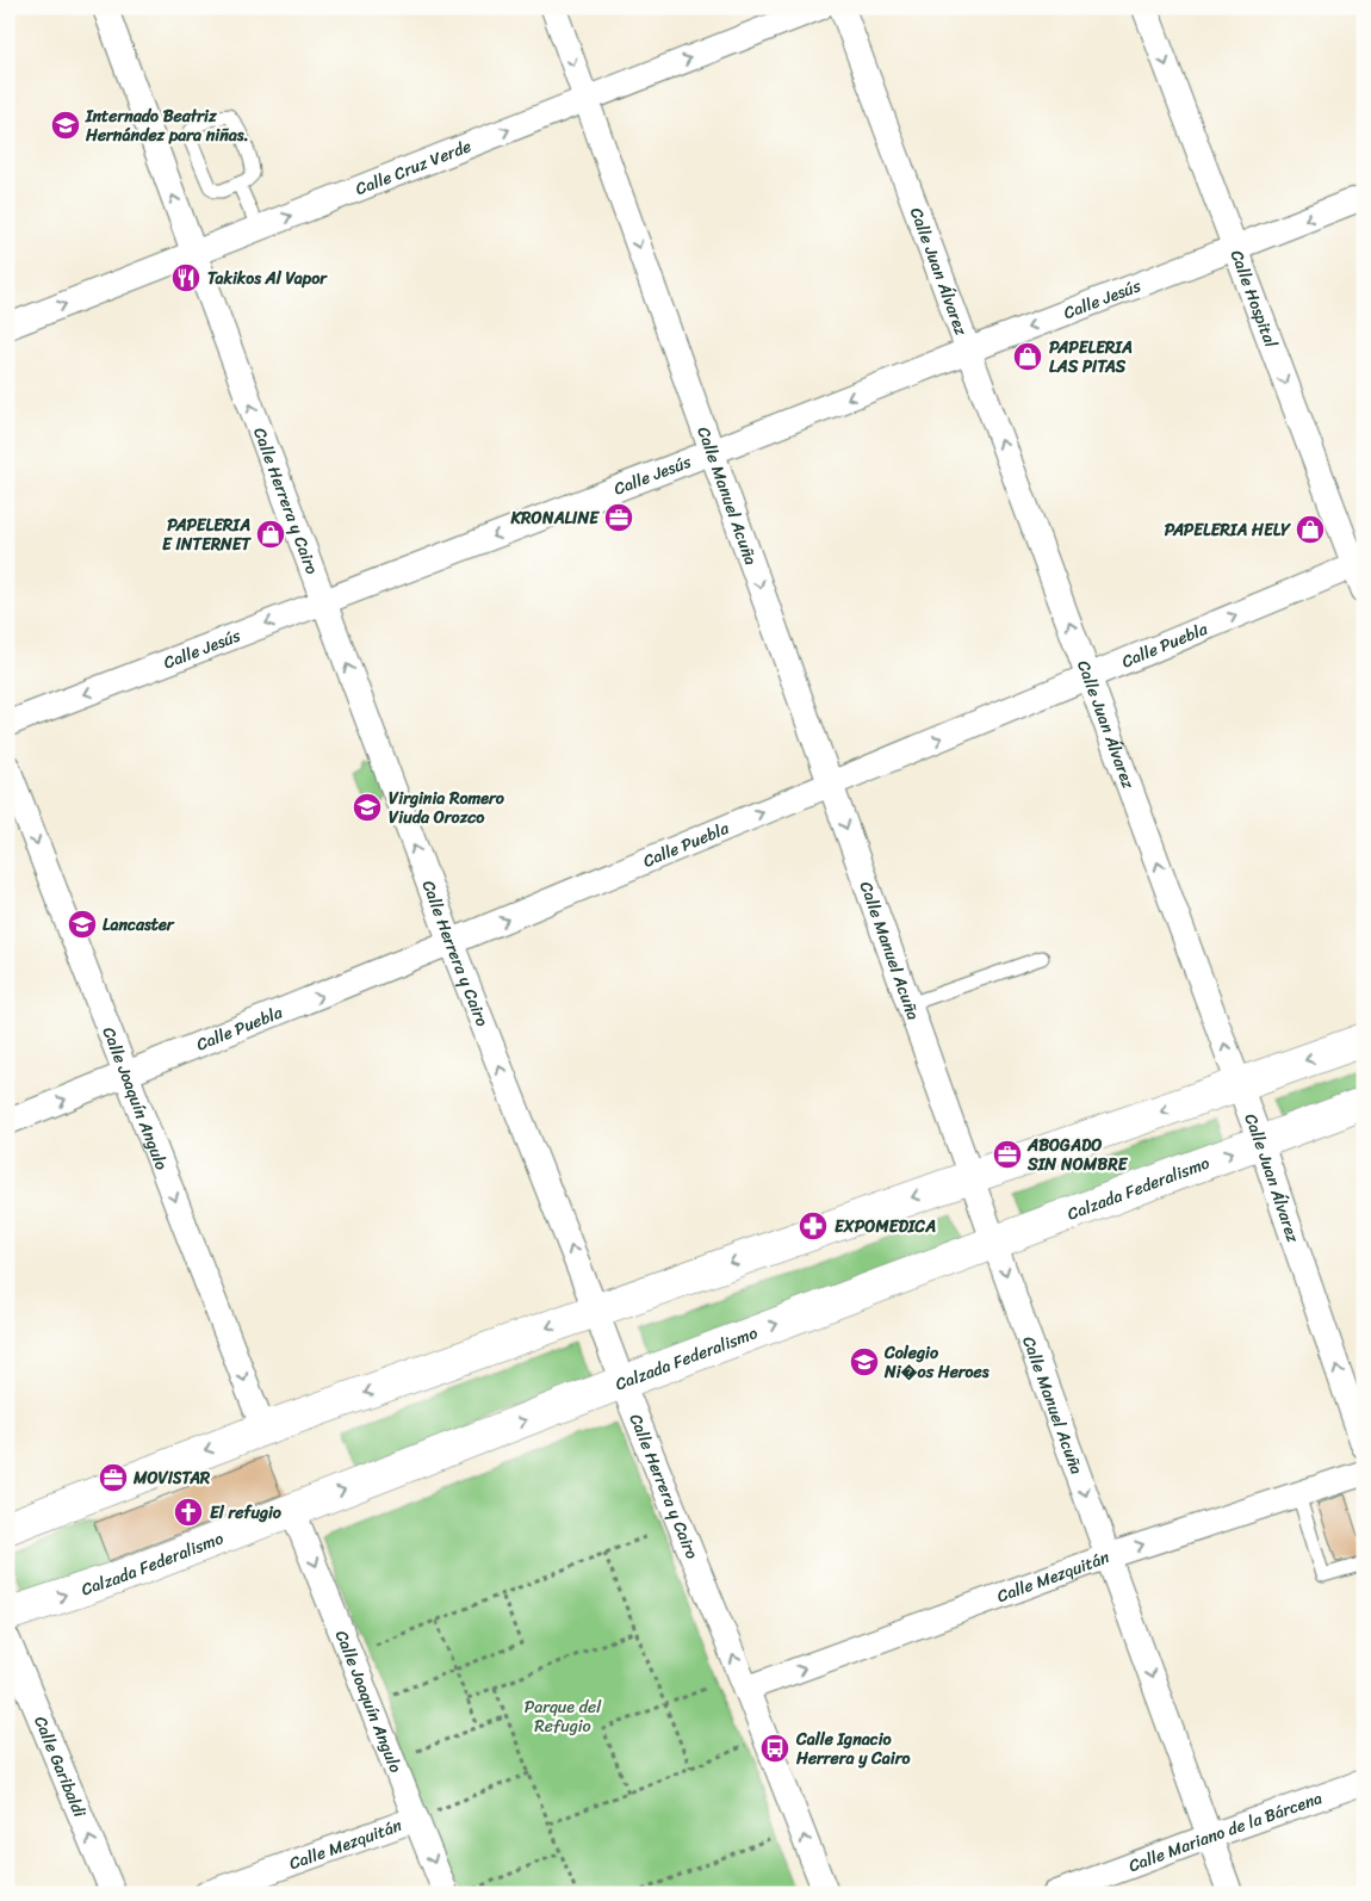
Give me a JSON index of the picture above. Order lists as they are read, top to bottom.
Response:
{
  "streets": {
    "main road": ["Calzada Federalismo"],
    "street": [
      "Calle Cruz Verde",
      "Calle Juan Álvarez",
      "Calle Jesús",
      "Calle Hospital",
      "Calle Manuel Acuña",
      "Calle Herrera y Cairo",
      "Calle Puebla",
      "Calle Joaquín Angulo",
      "Calle Mezquitán",
      "Calle Garibaldi",
      "Calle Mariano de la Bárcena"
    ]
  },
  "crossings": [
    ["Calle Cruz Verde", "Calle Manuel Acuña"],
    ["Calle Cruz Verde", "Calle Herrera y Cairo"],
    ["Calle Juan Álvarez", "Calle Jesús"],
    ["Calle Juan Álvarez", "Calle Puebla"],
    ["Calle Juan Álvarez", "Calzada Federalismo"],
    ["Calle Jesús", "Calle Hospital"],
    ["Calle Jesús", "Calle Manuel Acuña"],
    ["Calle Jesús", "Calle Herrera y Cairo"],
    ["Calle Hospital", "Calle Puebla"],
    ["Calle Manuel Acuña", "Calle Puebla"],
    ["Calle Manuel Acuña", "Calzada Federalismo"],
    ["Calle Manuel Acuña", "Calle Mezquitán"],
    ["Calle Manuel Acuña", "Calle Mariano de la Bárcena"],
    ["Calle Herrera y Cairo", "Calle Puebla"],
    ["Calle Herrera y Cairo", "Calzada Federalismo"],
    ["Calle Herrera y Cairo", "Calle Mezquitán"],
    ["Calle Puebla", "Calle Joaquín Angulo"],
    ["Calle Joaquín Angulo", "Calzada Federalismo"],
    ["Calle Joaquín Angulo", "Calle Mezquitán"]
  ],
  "one_way": [
    "Calle Cruz Verde",
    "Calle Juan Álvarez",
    "Calle Jesús",
    "Calle Hospital",
    "Calle Manuel Acuña",
    "Calle Herrera y Cairo",
    "Calle Puebla",
    "Calle Joaquín Angulo",
    "Calle Mezquitán",
    "Calle Garibaldi"
  ],
  "parks": ["Parque del Refugio"],
  "places": {
    "school or university": [
      "Internado Beatriz Hernández para niñas.",
      "Virginia Romero Viuda Orozco",
      "Lancaster",
      "Colegio Ni�os Heroes"
    ],
    "restaurant": ["Takikos Al Vapor"],
    "shop": ["PAPELERIA LAS PITAS", "PAPELERIA HELY", "PAPELERIA E INTERNET"],
    "office": ["KRONALINE", "ABOGADO SIN NOMBRE", "MOVISTAR"],
    "pharmacy": ["EXPOMEDICA"],
    "church": ["El refugio"],
    "bus stop": ["Calle Ignacio Herrera y Cairo"]
  }
}
